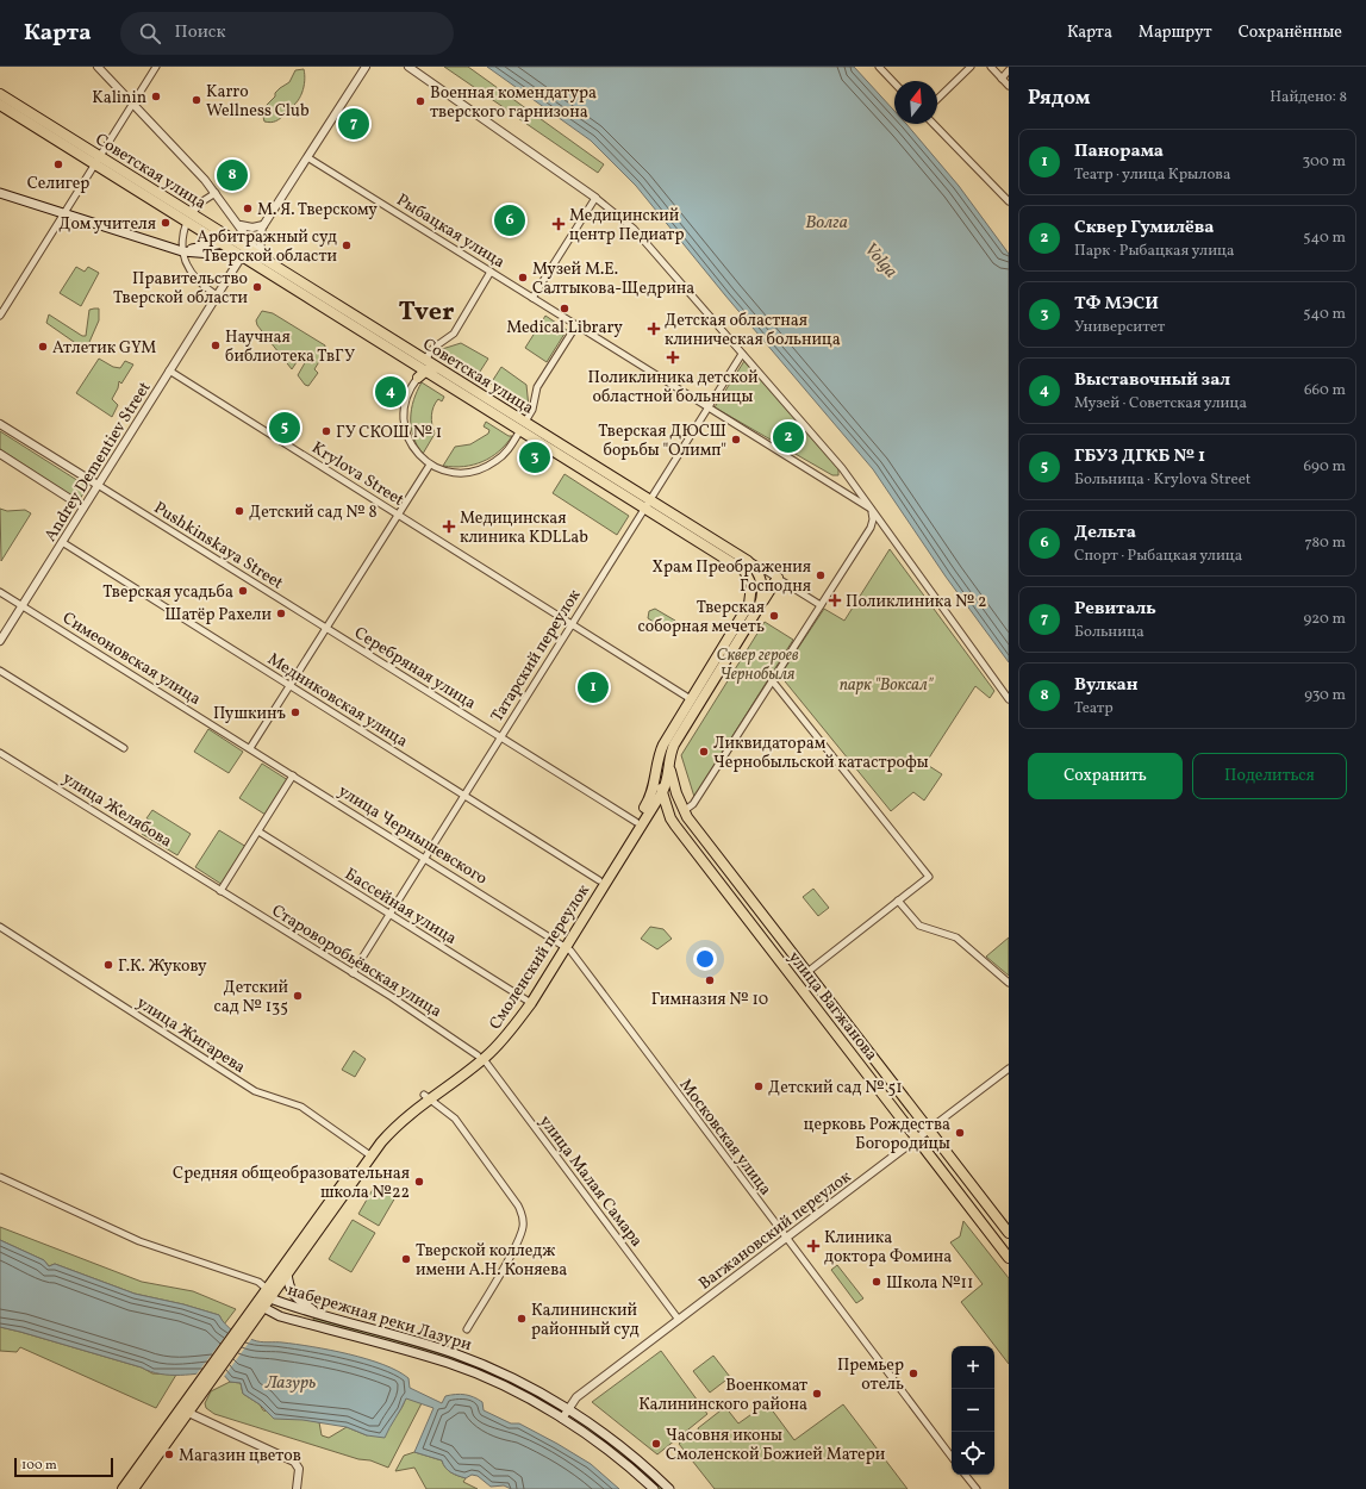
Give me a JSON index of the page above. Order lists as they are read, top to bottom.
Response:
{
  "streets": {
    "main road": [
      "Советская улица",
      "Смоленский переулок",
      "улица Вагжанова",
      "набережная реки Лазури"
    ],
    "street": [
      "Рыбацкая улица",
      "Andrey Dementiev Street",
      "Krylova Street",
      "Pushkinskaya Street",
      "Татарский переулок",
      "Симеоновская улица",
      "Серебряная улица",
      "Медниковская улица",
      "улица Желябова",
      "улица Чернышевского",
      "Бассейная улица",
      "Староворобьёвская улица",
      "улица Жигарева",
      "Московская улица",
      "улица Малая Самара",
      "Вагжановский переулок"
    ]
  },
  "crossings": [
    ["Советская улица", "Andrey Dementiev Street"],
    ["Советская улица", "Татарский переулок"],
    ["Советская улица", "Смоленский переулок"],
    ["Рыбацкая улица", "Татарский переулок"],
    ["Andrey Dementiev Street", "Krylova Street"],
    ["Andrey Dementiev Street", "Pushkinskaya Street"],
    ["Andrey Dementiev Street", "Симеоновская улица"],
    ["Andrey Dementiev Street", "Медниковская улица"],
    ["Krylova Street", "Татарский переулок"],
    ["Krylova Street", "Смоленский переулок"],
    ["Pushkinskaya Street", "Серебряная улица"],
    ["Татарский переулок", "Серебряная улица"],
    ["Татарский переулок", "Медниковская улица"],
    ["Татарский переулок", "улица Чернышевского"],
    ["Татарский переулок", "Бассейная улица"],
    ["Татарский переулок", "Староворобьёвская улица"],
    ["Симеоновская улица", "улица Чернышевского"],
    ["Серебряная улица", "Смоленский переулок"],
    ["Медниковская улица", "Смоленский переулок"],
    ["улица Желябова", "Староворобьёвская улица"],
    ["улица Чернышевского", "Смоленский переулок"],
    ["улица Чернышевского", "Московская улица"],
    ["Бассейная улица", "Смоленский переулок"],
    ["Смоленский переулок", "Староворобьёвская улица"],
    ["Смоленский переулок", "улица Вагжанова"],
    ["Смоленский переулок", "улица Жигарева"],
    ["Смоленский переулок", "Московская улица"],
    ["Смоленский переулок", "улица Малая Самара"],
    ["Смоленский переулок", "набережная реки Лазури"],
    ["Староворобьёвская улица", "улица Малая Самара"],
    ["улица Вагжанова", "Вагжановский переулок"],
    ["Московская улица", "Вагжановский переулок"],
    ["улица Малая Самара", "Вагжановский переулок"],
    ["Вагжановский переулок", "набережная реки Лазури"]
  ],
  "districts": ["Tver"],
  "water": ["Волга", "Volga", "Лазурь"],
  "parks": ["Сквер героев Чернобыля", "парк \"Воксал\""],
  "places": {
    "other": [
      "Kalinin",
      "Karro Wellness Club",
      "Военная комендатура тверского гарнизона",
      "Селигер",
      "М. Я. Тверскому",
      "Дом учителя",
      "Арбитражный суд Тверской области",
      "Музей М.Е. Салтыкова-Щедрина",
      "Правительство Тверской области",
      "Medical Library",
      "Научная библиотека ТвГУ",
      "Атлетик GYM",
      "ГУ СКОШ № 1",
      "Тверская ДЮСШ борьбы \"Олимп\"",
      "Детский сад № 8",
      "Храм Преображения Господня",
      "Тверская усадьба",
      "Шатёр Рахели",
      "Тверская соборная мечеть",
      "Пушкинъ",
      "Ликвидаторам Чернобыльской катастрофы",
      "Г.К. Жукову",
      "Гимназия № 10",
      "Детский сад № 135",
      "Детский сад № 51",
      "церковь Рождества Богородицы",
      "Средняя общеобразовательная школа №22",
      "Тверской колледж имени А.Н. Коняева",
      "Школа №11",
      "Калининский районный суд",
      "Премьер отель",
      "Военкомат Калининского района",
      "Часовня иконы Смоленской Божией Матери",
      "Магазин цветов"
    ],
    "health": [
      "Медицинский центр Педиатр",
      "Детская областная клиническая больница",
      "Поликлиника детской областной больницы",
      "Медицинская клиника KDLLab",
      "Поликлиника № 2",
      "Клиника доктора Фомина"
    ]
  },
  "scale_bar": "100 m",
  "north": "top",
  "page": {
    "header": "Карта",
    "search": "Поиск",
    "nav": ["Карта", "Маршрут", "Сохранённые"],
    "heading": ["Рядом", "Найдено: 8"],
    "pins": [
      "7",
      "8",
      "6",
      "4",
      "5",
      "2",
      "3",
      "1"
    ],
    "list": [
      {
        "mark": "1",
        "name": "Панорама",
        "note": "Театр · улица Крылова",
        "value": "300 m"
      },
      {
        "mark": "2",
        "name": "Сквер Гумилёва",
        "note": "Парк · Рыбацкая улица",
        "value": "540 m"
      },
      {
        "mark": "3",
        "name": "ТФ МЭСИ",
        "note": "Университет",
        "value": "540 m"
      },
      {
        "mark": "4",
        "name": "Выставочный зал",
        "note": "Музей · Советская улица",
        "value": "660 m"
      },
      {
        "mark": "5",
        "name": "ГБУЗ ДГКБ № 1",
        "note": "Больница · Krylova Street",
        "value": "690 m"
      },
      {
        "mark": "6",
        "name": "Дельта",
        "note": "Спорт · Рыбацкая улица",
        "value": "780 m"
      },
      {
        "mark": "7",
        "name": "Ревиталь",
        "note": "Больница",
        "value": "920 m"
      },
      {
        "mark": "8",
        "name": "Вулкан",
        "note": "Театр",
        "value": "930 m"
      }
    ],
    "buttons": ["Сохранить", "Поделиться"],
    "map_buttons": ["+", "−"],
    "scale": "100 m"
  }
}
